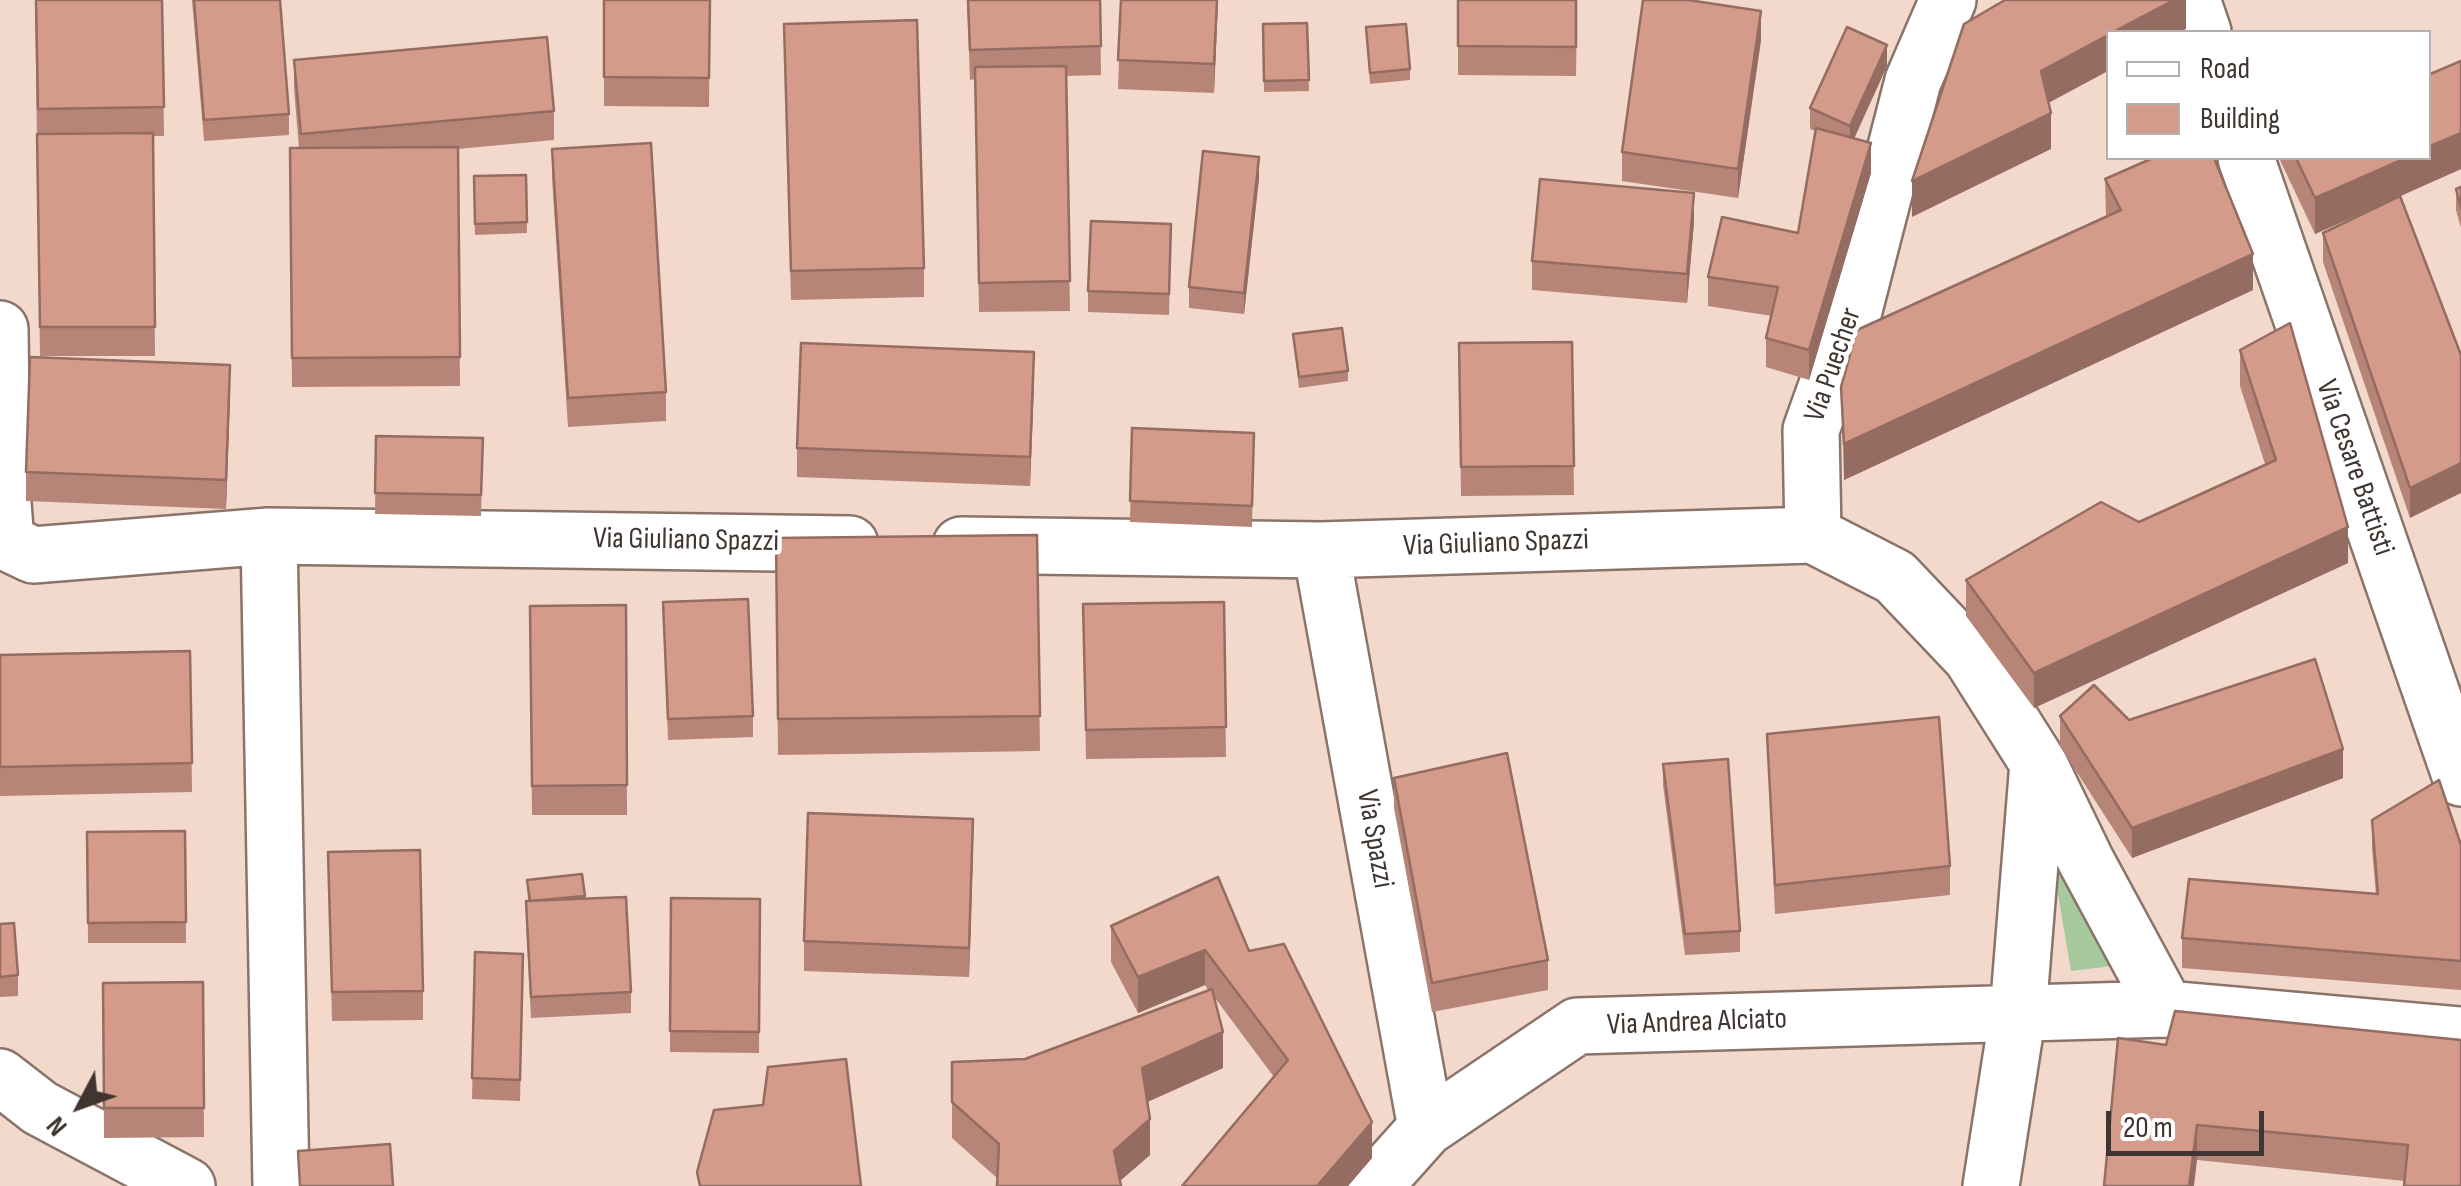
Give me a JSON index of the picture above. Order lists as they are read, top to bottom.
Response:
{
  "streets": {
    "street": [
      "Via Puecher",
      "Via Cesare Battisti",
      "Via Giuliano Spazzi",
      "Via Spazzi",
      "Via Andrea Alciato"
    ]
  },
  "crossings": [
    ["Via Puecher", "Via Giuliano Spazzi"],
    ["Via Giuliano Spazzi", "Via Spazzi"],
    ["Via Spazzi", "Via Andrea Alciato"]
  ],
  "legend": ["Road", "Building"],
  "scale_bar": "20 m",
  "north": "bottom left"
}
